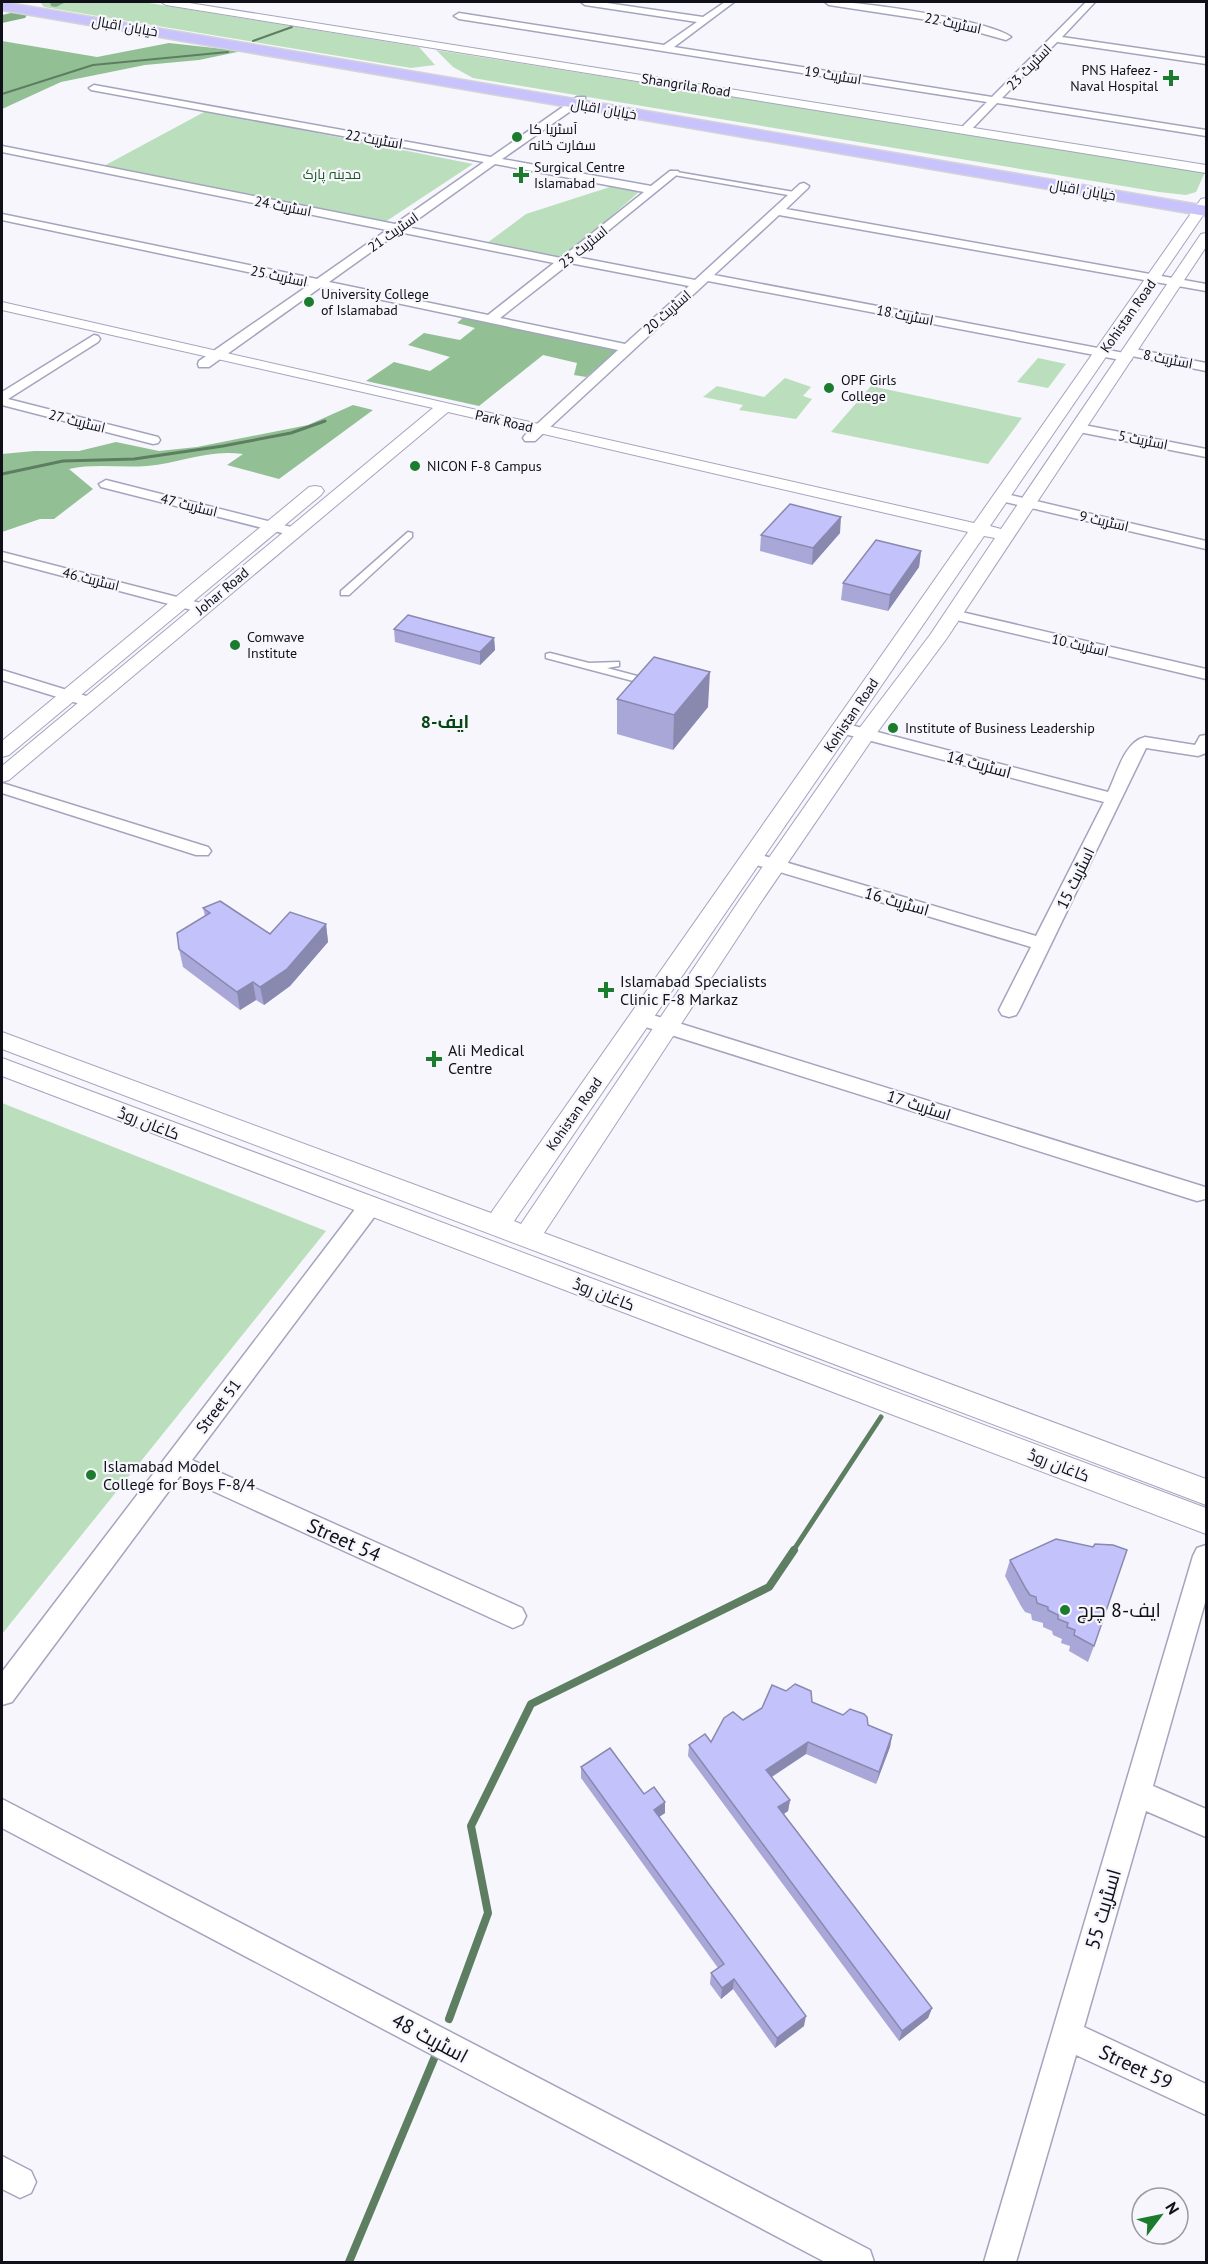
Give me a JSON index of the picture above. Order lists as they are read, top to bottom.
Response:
{
  "streets": {
    "main road": ["خیابان اقبال"],
    "street": [
      "اسٹریٹ 22",
      "اسٹریٹ 23",
      "اسٹریٹ 19",
      "Shangrila Road",
      "اسٹریٹ 24",
      "اسٹریٹ 21",
      "اسٹریٹ 25",
      "اسٹریٹ 20",
      "اسٹریٹ 18",
      "Kohistan Road",
      "اسٹریٹ 8",
      "اسٹریٹ 27",
      "Park Road",
      "اسٹریٹ 5",
      "اسٹریٹ 47",
      "اسٹریٹ 9",
      "اسٹریٹ 46",
      "Johar Road",
      "اسٹریٹ 10",
      "اسٹریٹ 14",
      "اسٹریٹ 15",
      "اسٹریٹ 16",
      "اسٹریٹ 17",
      "کاغان روڈ",
      "Street 51",
      "Street 54",
      "اسٹریٹ 55",
      "اسٹریٹ 48",
      "Street 59"
    ]
  },
  "crossings": [
    ["اسٹریٹ 22", "اسٹریٹ 23"],
    ["اسٹریٹ 22", "اسٹریٹ 21"],
    ["خیابان اقبال", "اسٹریٹ 21"],
    ["خیابان اقبال", "Kohistan Road"],
    ["اسٹریٹ 23", "اسٹریٹ 19"],
    ["اسٹریٹ 23", "Shangrila Road"],
    ["اسٹریٹ 23", "اسٹریٹ 24"],
    ["اسٹریٹ 23", "اسٹریٹ 25"],
    ["اسٹریٹ 23", "اسٹریٹ 18"],
    ["اسٹریٹ 24", "اسٹریٹ 21"],
    ["اسٹریٹ 24", "اسٹریٹ 18"],
    ["اسٹریٹ 21", "اسٹریٹ 25"],
    ["اسٹریٹ 21", "Park Road"],
    ["اسٹریٹ 25", "اسٹریٹ 20"],
    ["اسٹریٹ 20", "اسٹریٹ 18"],
    ["اسٹریٹ 20", "Park Road"],
    ["اسٹریٹ 18", "Kohistan Road"],
    ["اسٹریٹ 18", "اسٹریٹ 8"],
    ["Kohistan Road", "اسٹریٹ 8"],
    ["Kohistan Road", "Park Road"],
    ["Kohistan Road", "اسٹریٹ 5"],
    ["Kohistan Road", "اسٹریٹ 9"],
    ["Kohistan Road", "اسٹریٹ 10"],
    ["Kohistan Road", "اسٹریٹ 14"],
    ["Kohistan Road", "اسٹریٹ 16"],
    ["Kohistan Road", "اسٹریٹ 17"],
    ["Kohistan Road", "کاغان روڈ"],
    ["Park Road", "Johar Road"],
    ["اسٹریٹ 47", "Johar Road"],
    ["اسٹریٹ 46", "Johar Road"],
    ["اسٹریٹ 14", "اسٹریٹ 15"],
    ["اسٹریٹ 15", "اسٹریٹ 16"],
    ["کاغان روڈ", "Street 51"],
    ["Street 51", "Street 54"],
    ["اسٹریٹ 55", "Street 59"]
  ],
  "districts": ["ایف-8"],
  "parks": ["مدینہ پارک"],
  "places": {
    "health": [
      "PNS Hafeez - Naval Hospital",
      "Surgical Centre Islamabad",
      "Islamabad Specialists Clinic F-8 Markaz",
      "Ali Medical Centre"
    ],
    "other": [
      "آسٹریا کا سفارت خانہ",
      "University College of Islamabad",
      "OPF Girls College",
      "NICON F-8 Campus",
      "Comwave Institute",
      "Institute of Business Leadership",
      "Islamabad Model College for Boys F-8/4",
      "ایف-8 چرچ"
    ]
  },
  "north": "top right"
}
